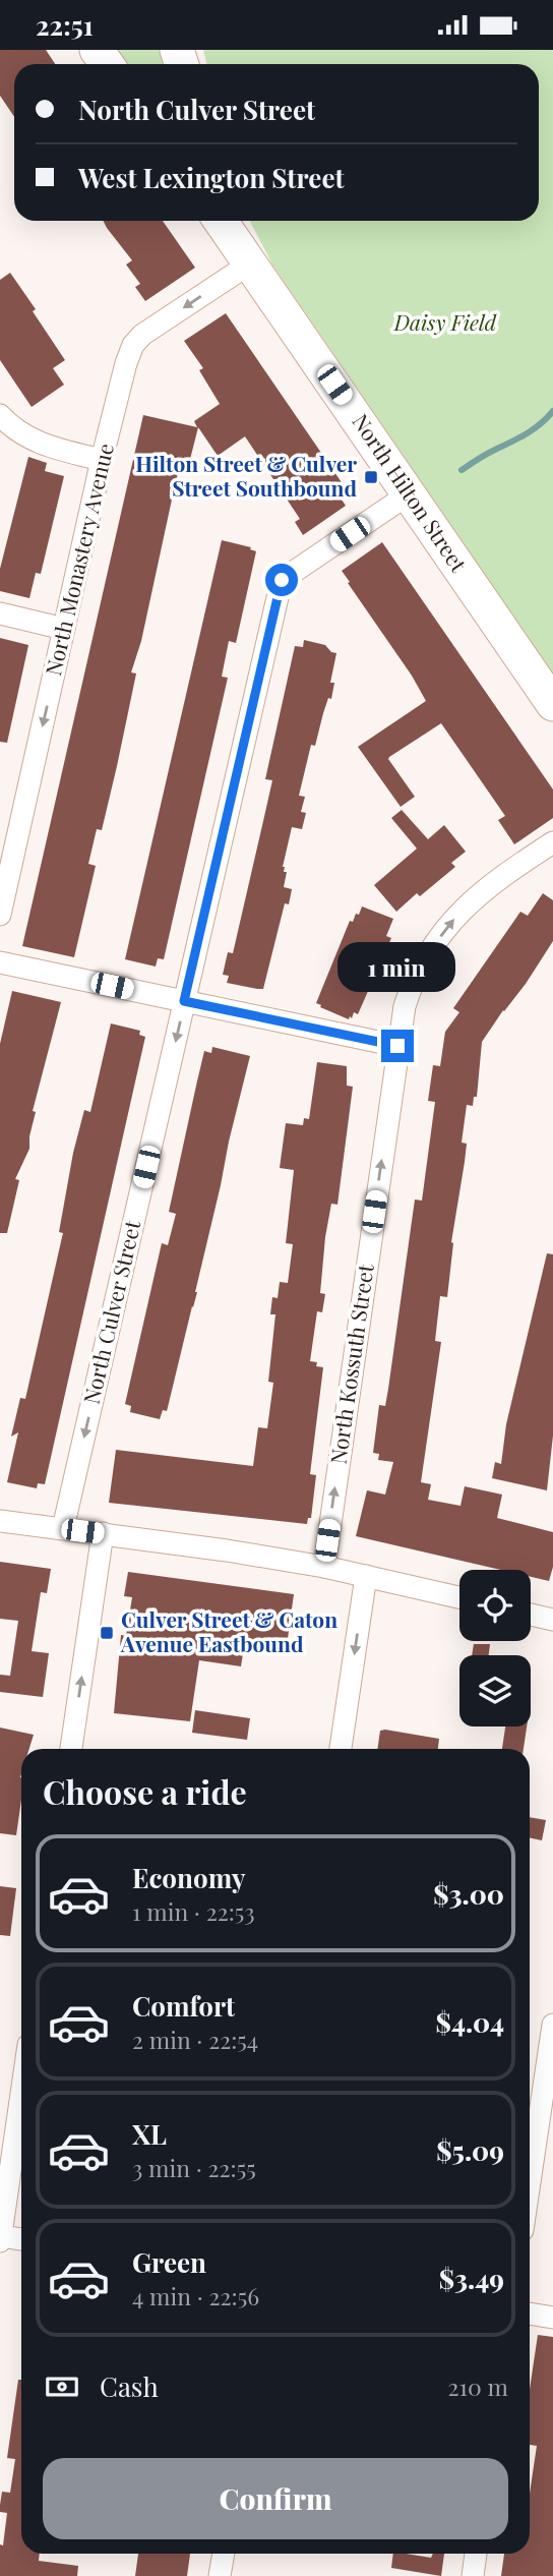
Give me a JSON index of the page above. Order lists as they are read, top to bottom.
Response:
{
  "streets": {
    "main road": ["North Hilton Street"],
    "street": ["North Monastery Avenue", "North Culver Street", "North Kossuth Street"]
  },
  "crossings": [
    ["North Hilton Street", "North Monastery Avenue"],
    ["North Hilton Street", "North Culver Street"]
  ],
  "one_way": ["North Monastery Avenue", "North Culver Street", "North Kossuth Street"],
  "parks": ["Daisy Field"],
  "places": {
    "transit": ["Hilton Street & Culver Street Southbound", "Culver Street & Caton Avenue Eastbound"]
  },
  "page": {
    "status": "22:51",
    "banner": ["North Culver Street", "West Lexington Street"],
    "bubble": "1 min",
    "heading": "Choose a ride",
    "list": [
      {
        "name": "Economy",
        "note": "1 min · 22:53",
        "value": "$3.00"
      },
      {
        "name": "Comfort",
        "note": "2 min · 22:54",
        "value": "$4.04"
      },
      {
        "name": "XL",
        "note": "3 min · 22:55",
        "value": "$5.09"
      },
      {
        "name": "Green",
        "note": "4 min · 22:56",
        "value": "$3.49"
      }
    ],
    "pay": ["Cash", "210 m"],
    "buttons": "Confirm"
  }
}
